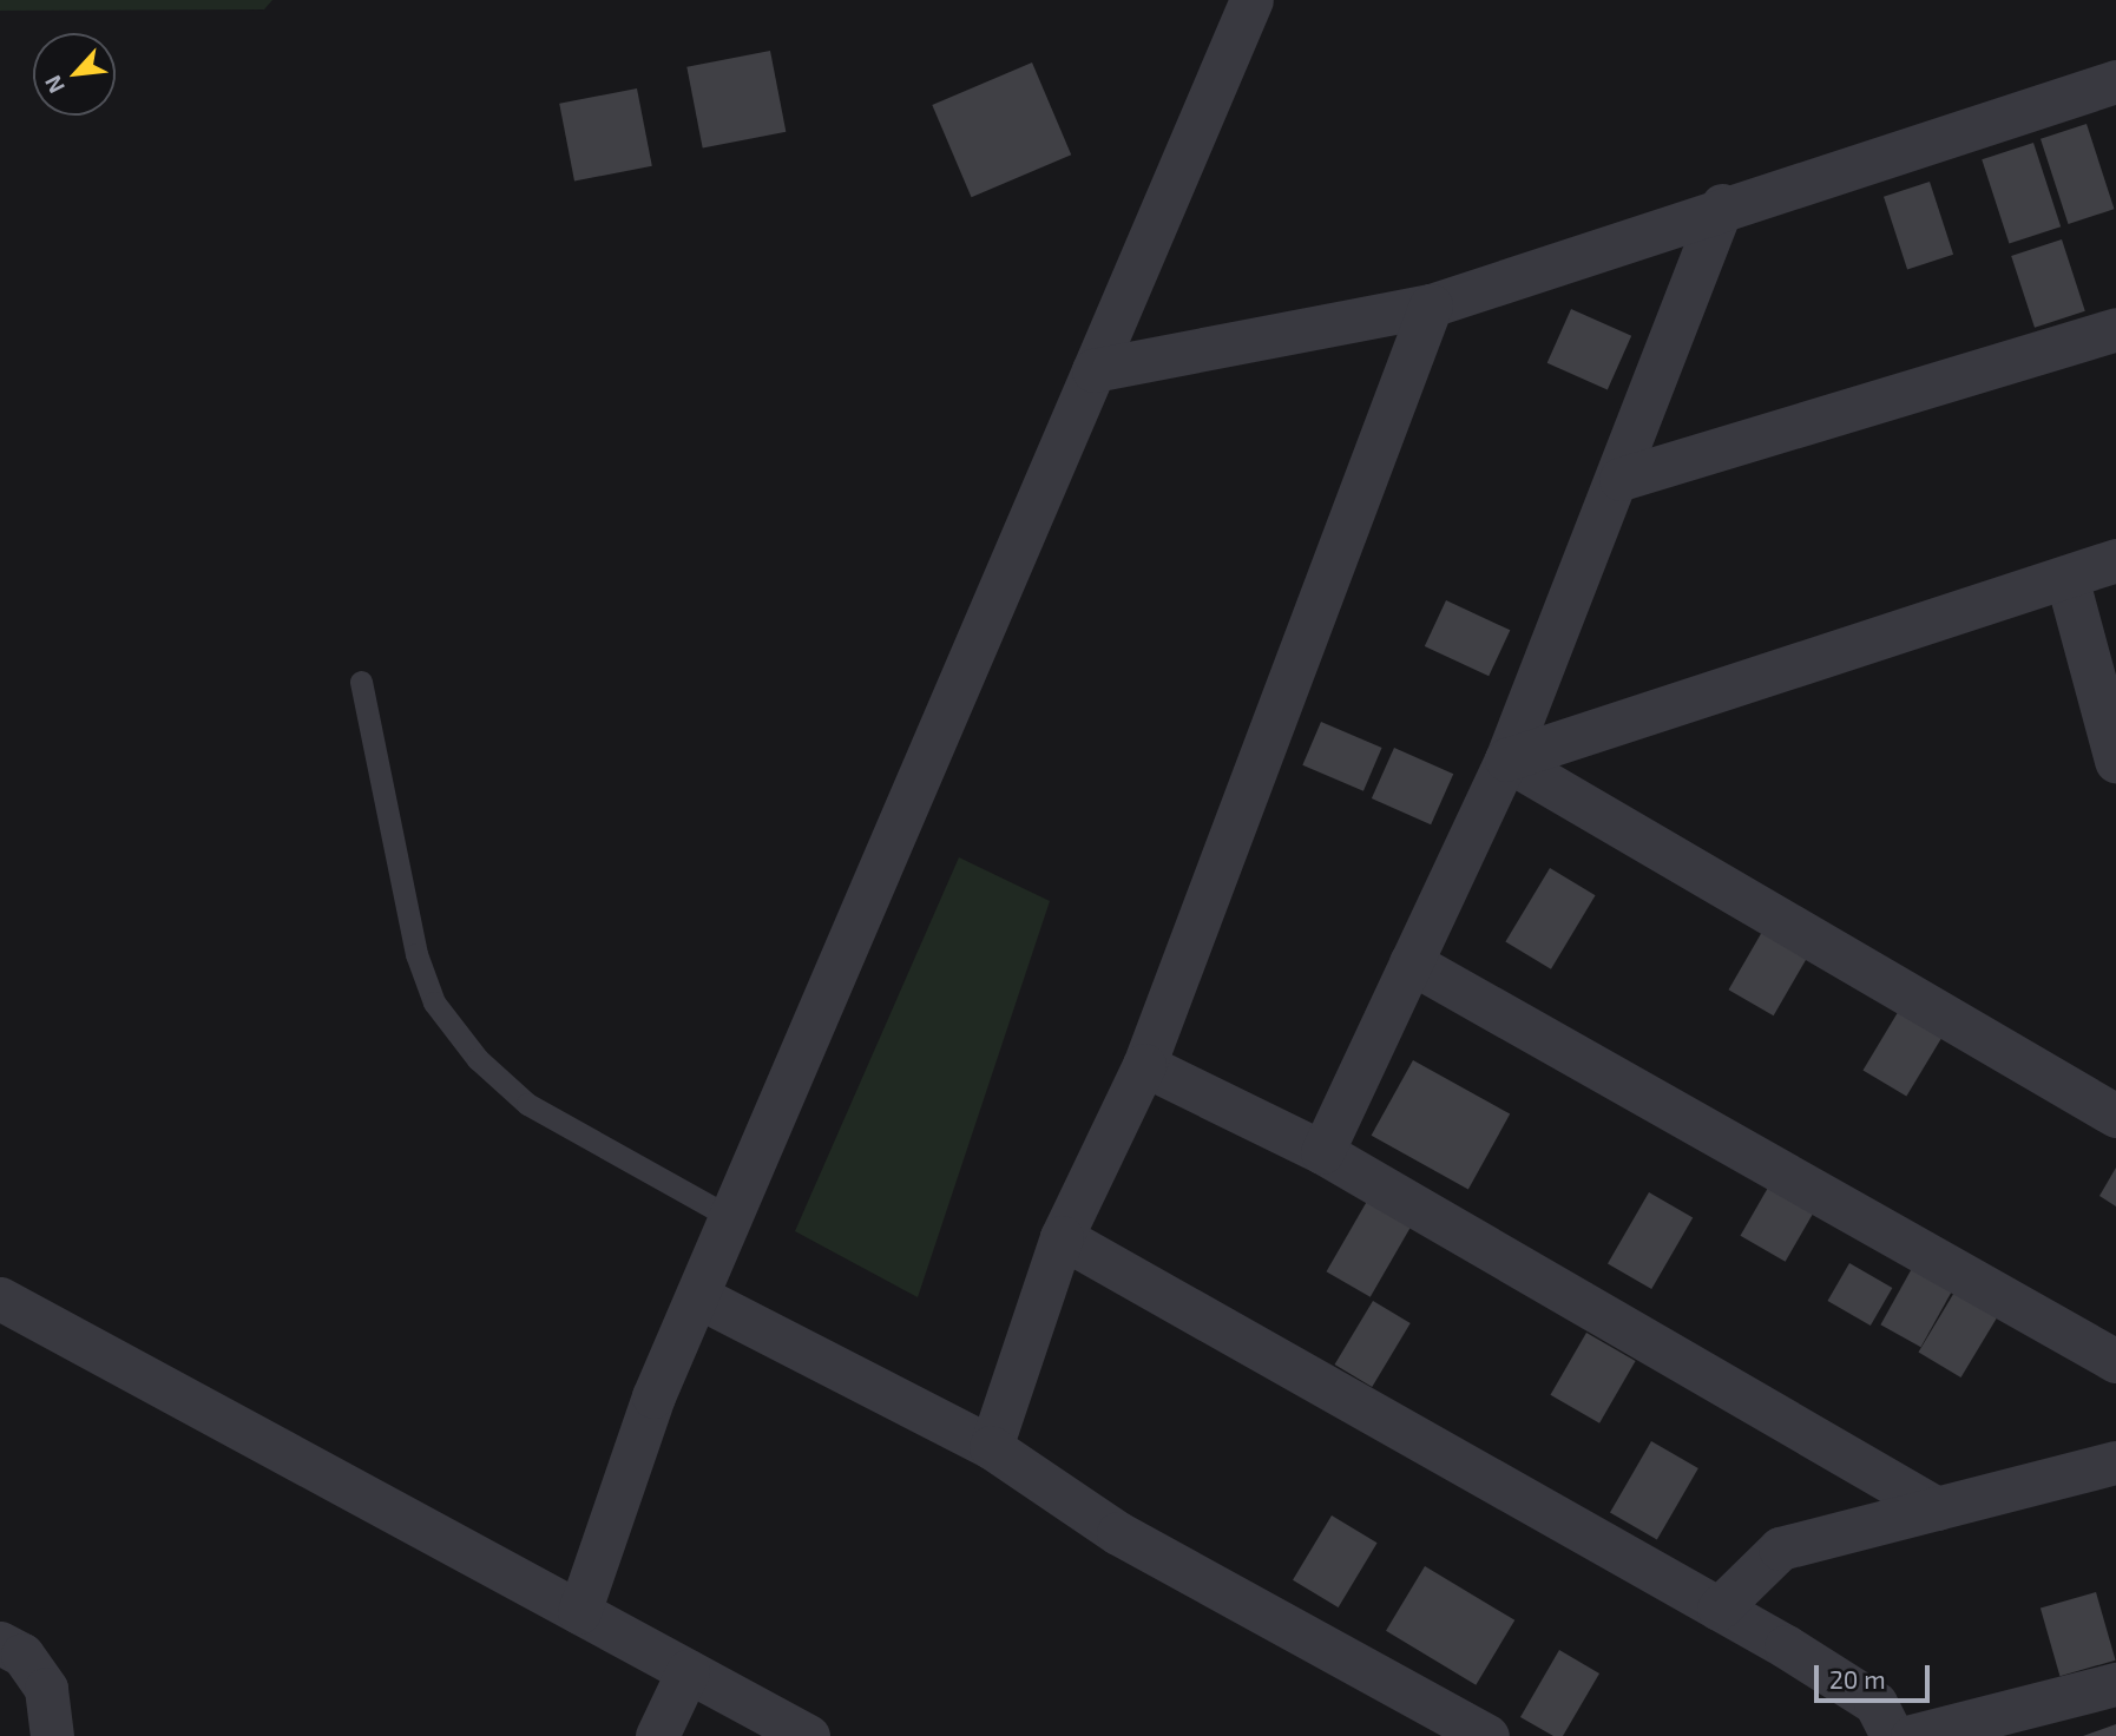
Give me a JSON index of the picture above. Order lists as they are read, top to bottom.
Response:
{
  "scale_bar": "20 m",
  "north": "bottom left"
}
